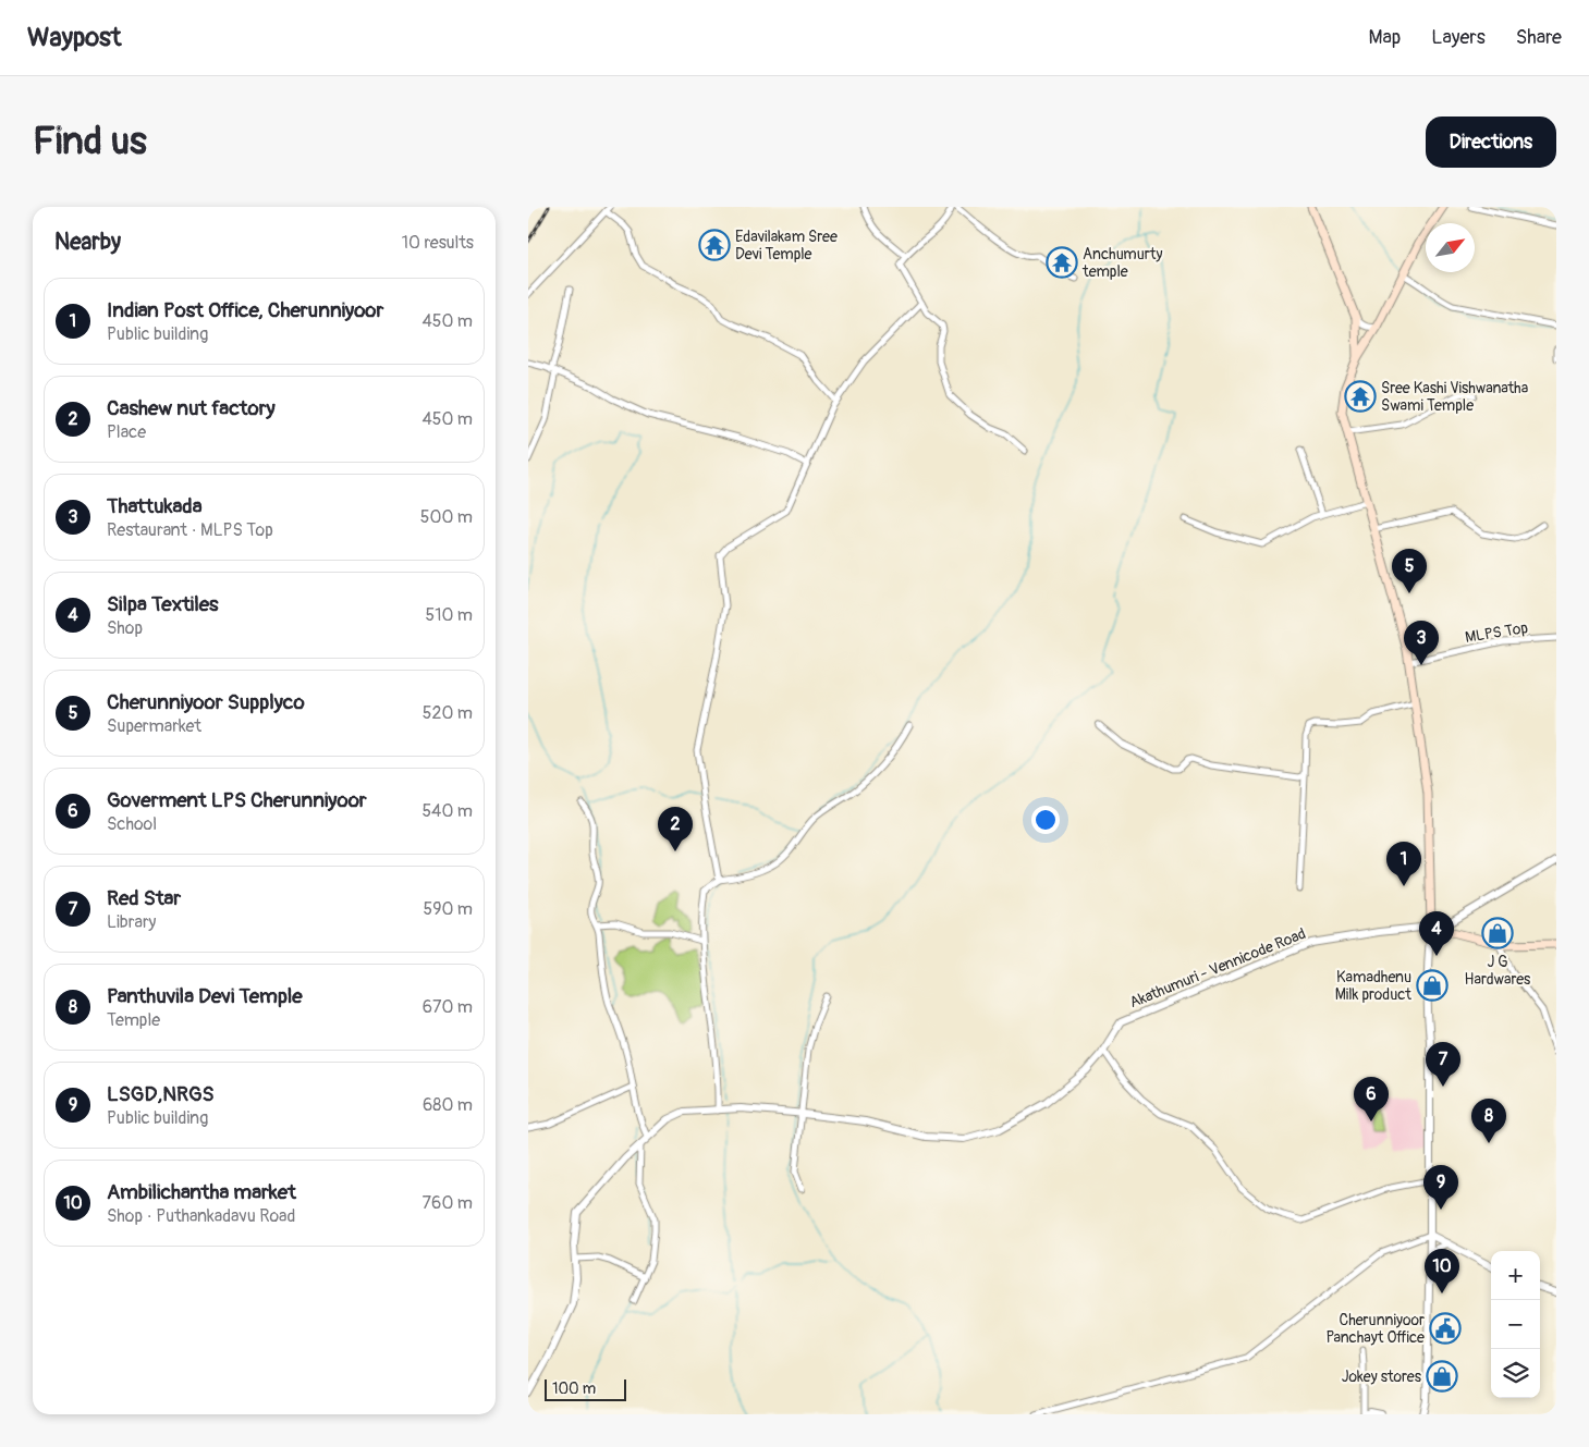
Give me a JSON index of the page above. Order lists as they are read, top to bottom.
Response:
{
  "streets": {
    "street": ["MLPS Top", "Akathumuri - Vennicode Road"]
  },
  "places": {
    "temple": ["Edavilakam Sree Devi Temple", "Anchumurty temple", "Sree Kashi Vishwanatha Swami Temple"],
    "shop": ["J G Hardwares", "Kamadhenu Milk product", "Jokey stores"],
    "public building": ["Cherunniyoor Panchayt Office"]
  },
  "scale_bar": "100 m",
  "north": "top right",
  "page": {
    "header": "Waypost",
    "nav": ["Map", "Layers", "Share"],
    "buttons": "Directions",
    "title": "Find us",
    "heading": ["Nearby", "10 results"],
    "list": [
      {
        "mark": "1",
        "name": "Indian Post Office, Cherunniyoor",
        "note": "Public building",
        "value": "450 m"
      },
      {
        "mark": "2",
        "name": "Cashew nut factory",
        "note": "Place",
        "value": "450 m"
      },
      {
        "mark": "3",
        "name": "Thattukada",
        "note": "Restaurant · MLPS Top",
        "value": "500 m"
      },
      {
        "mark": "4",
        "name": "Silpa Textiles",
        "note": "Shop",
        "value": "510 m"
      },
      {
        "mark": "5",
        "name": "Cherunniyoor Supplyco",
        "note": "Supermarket",
        "value": "520 m"
      },
      {
        "mark": "6",
        "name": "Goverment LPS Cherunniyoor",
        "note": "School",
        "value": "540 m"
      },
      {
        "mark": "7",
        "name": "Red Star",
        "note": "Library",
        "value": "590 m"
      },
      {
        "mark": "8",
        "name": "Panthuvila Devi Temple",
        "note": "Temple",
        "value": "670 m"
      },
      {
        "mark": "9",
        "name": "LSGD,NRGS",
        "note": "Public building",
        "value": "680 m"
      },
      {
        "mark": "10",
        "name": "Ambilichantha market",
        "note": "Shop · Puthankadavu Road",
        "value": "760 m"
      }
    ],
    "pins": [
      "5",
      "3",
      "2",
      "1",
      "4",
      "7",
      "6",
      "8",
      "9",
      "10"
    ],
    "map_buttons": ["+", "−"],
    "scale": "100 m"
  }
}
